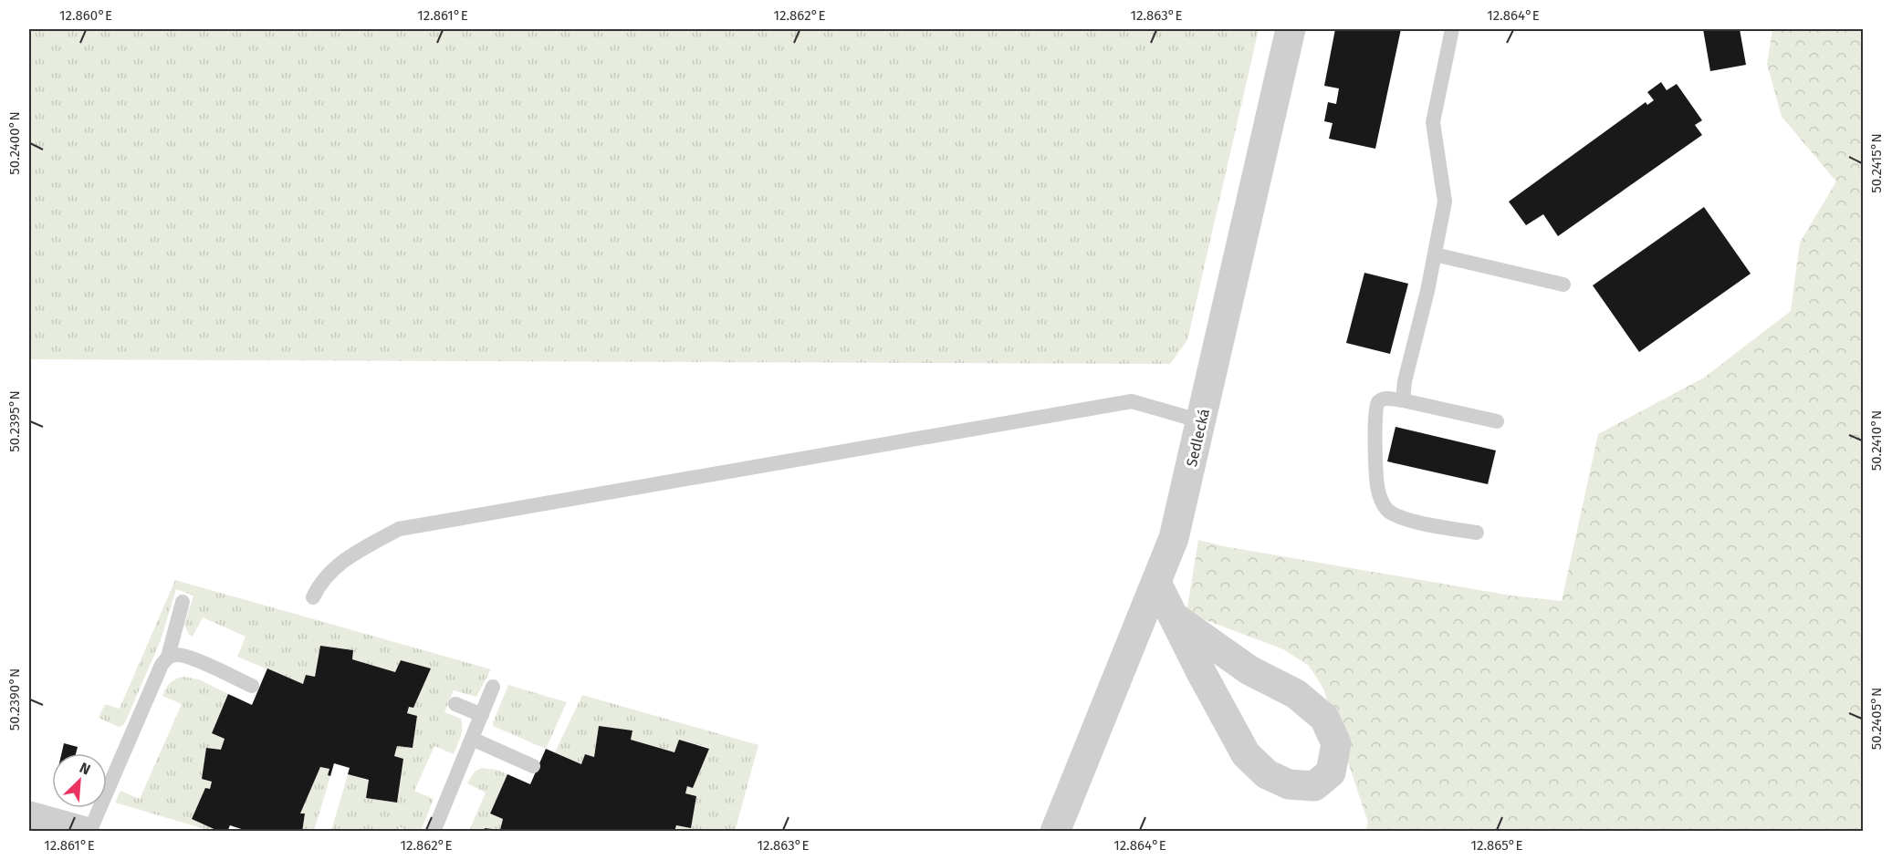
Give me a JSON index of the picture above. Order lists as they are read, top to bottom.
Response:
{
  "streets": {
    "street": ["Sedlecká"]
  },
  "north": "top right",
  "coordinates": [
    "12.860°E",
    "12.861°E",
    "12.862°E",
    "12.863°E",
    "12.864°E",
    "50.2400°N",
    "50.2415°N",
    "50.2395°N",
    "50.2410°N",
    "50.2390°N",
    "50.2405°N",
    "12.865°E"
  ]
}
